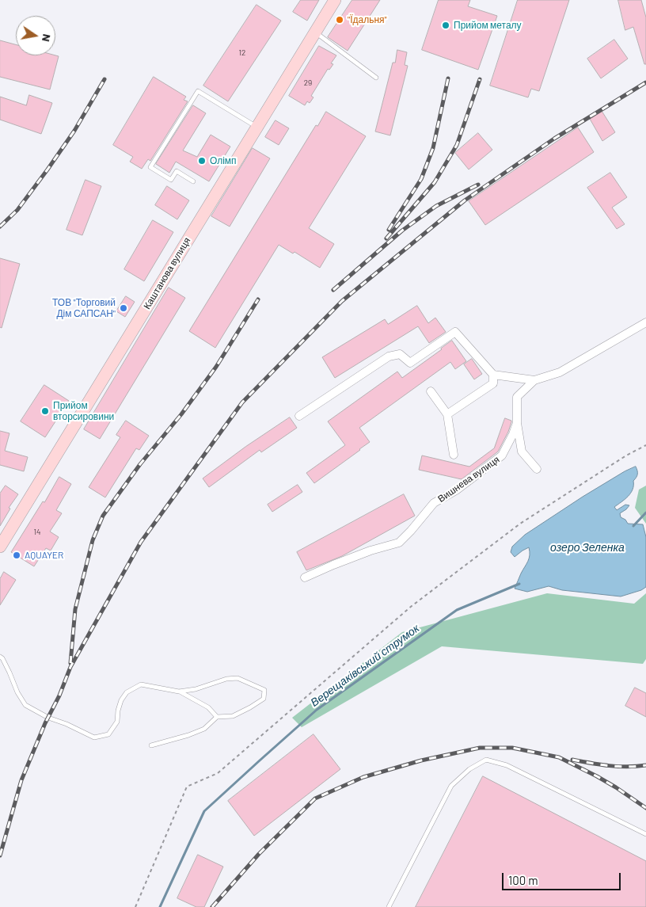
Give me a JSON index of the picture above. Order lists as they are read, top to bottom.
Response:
{
  "streets": {
    "street": ["Каштанова вулиця", "Вишнева вулиця"]
  },
  "water": ["озеро Зеленка", "Верещаківський струмок"],
  "places": [
    "\"Їдальня\"",
    "Прийом металу",
    "Олімп",
    "ТОВ \"Торговий Дім САПСАН\"",
    "Прийом вторсировини",
    "AQUAYER"
  ],
  "house_numbers": ["12", "29", "14"],
  "scale_bar": "100 m",
  "north": "right"
}
